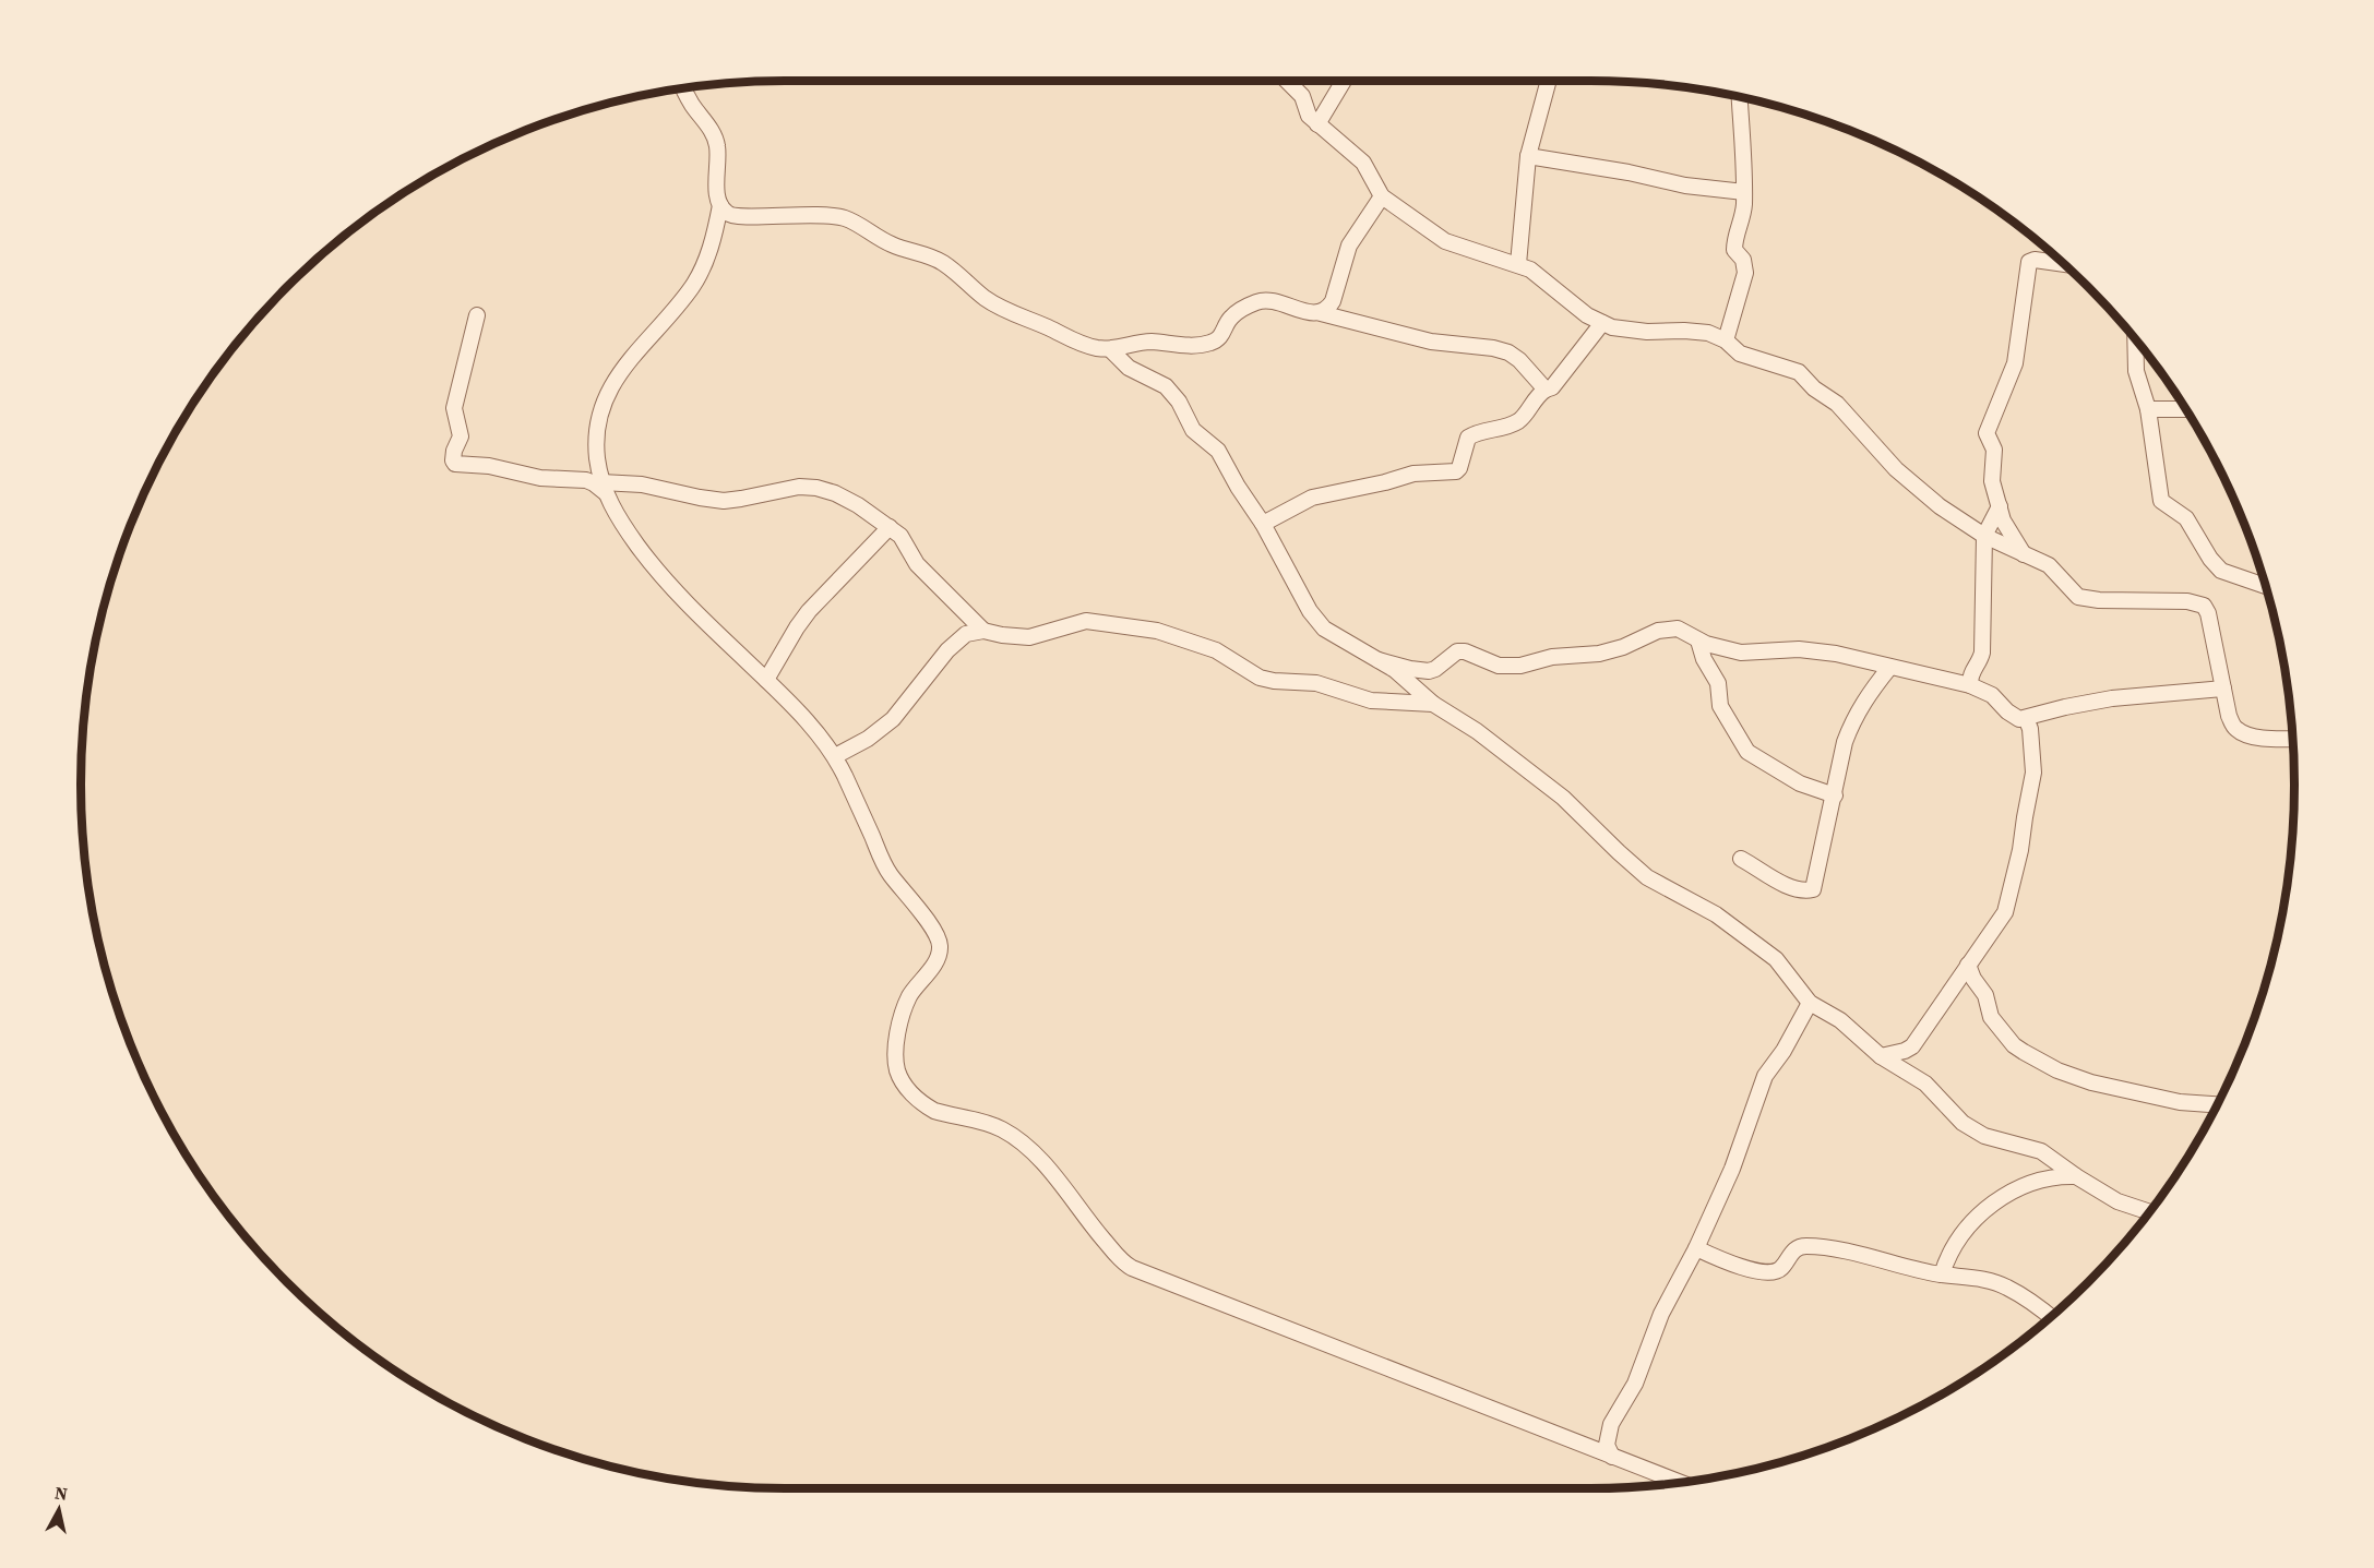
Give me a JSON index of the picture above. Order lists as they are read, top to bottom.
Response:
{
  "north": "top"
}
